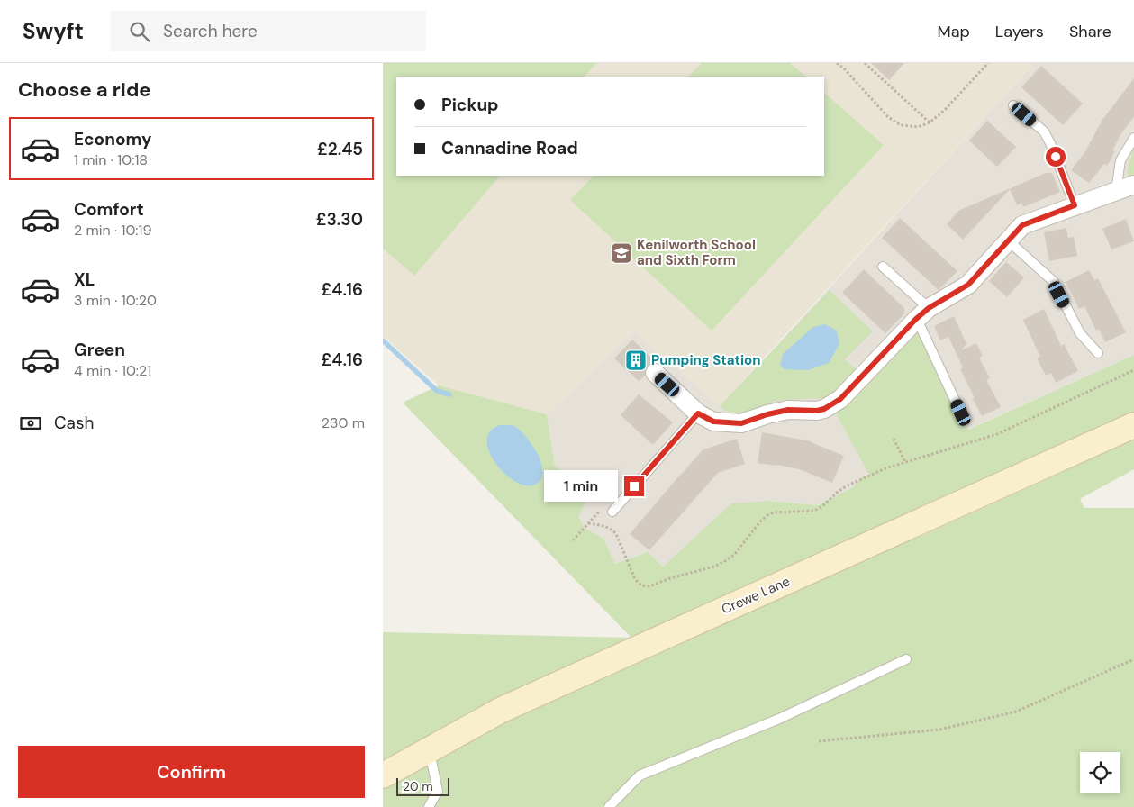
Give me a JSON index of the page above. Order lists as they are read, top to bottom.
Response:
{
  "streets": {
    "street": ["Crewe Lane"]
  },
  "places": {
    "school or university": ["Kenilworth School and Sixth Form"],
    "building": ["Pumping Station"]
  },
  "scale_bar": "20 m",
  "page": {
    "header": "Swyft",
    "search": "Search here",
    "nav": ["Map", "Layers", "Share"],
    "heading": "Choose a ride",
    "banner": ["Pickup", "Cannadine Road"],
    "list": [
      {
        "name": "Economy",
        "note": "1 min · 10:18",
        "value": "£2.45"
      },
      {
        "name": "Comfort",
        "note": "2 min · 10:19",
        "value": "£3.30"
      },
      {
        "name": "XL",
        "note": "3 min · 10:20",
        "value": "£4.16"
      },
      {
        "name": "Green",
        "note": "4 min · 10:21",
        "value": "£4.16"
      }
    ],
    "pay": ["Cash", "230 m"],
    "bubble": "1 min",
    "buttons": "Confirm",
    "scale": "20 m"
  }
}
